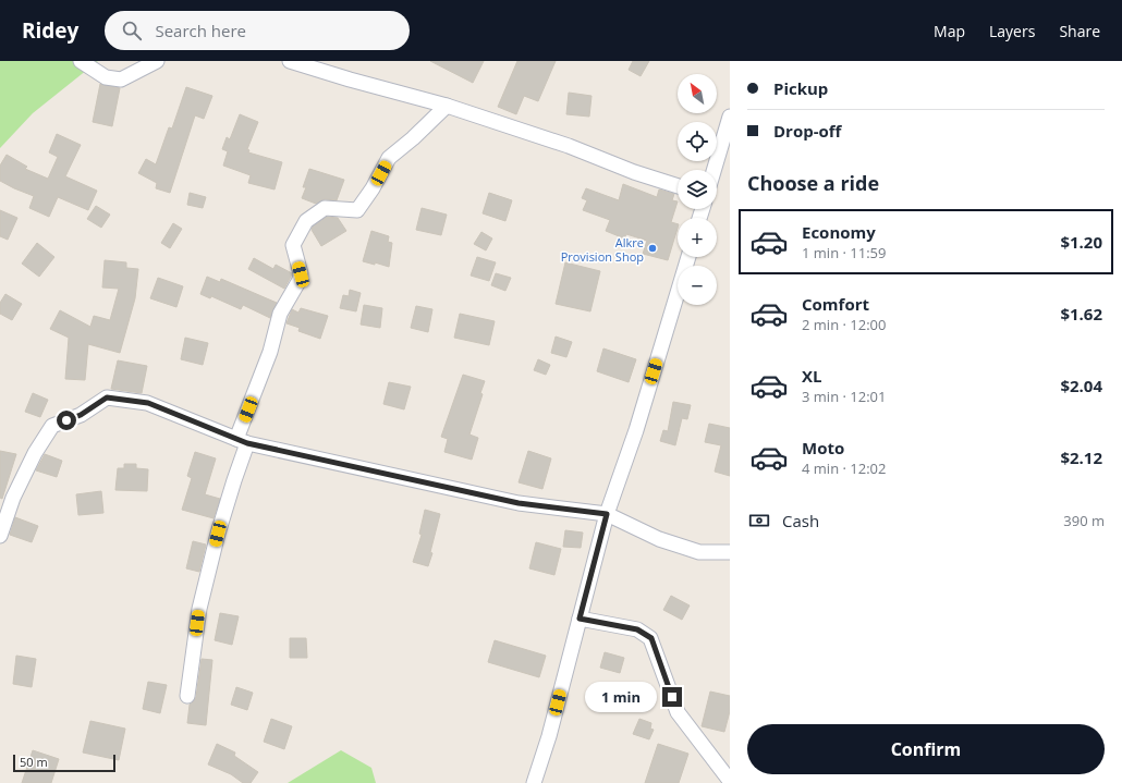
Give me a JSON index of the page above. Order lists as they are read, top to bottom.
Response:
{
  "places": ["Alkre Provision Shop"],
  "scale_bar": "50 m",
  "north": "top left",
  "page": {
    "header": "Ridey",
    "search": "Search here",
    "nav": ["Map", "Layers", "Share"],
    "banner": ["Pickup", "Drop-off"],
    "map_buttons": ["+", "−"],
    "heading": "Choose a ride",
    "list": [
      {
        "name": "Economy",
        "note": "1 min · 11:59",
        "value": "$1.20"
      },
      {
        "name": "Comfort",
        "note": "2 min · 12:00",
        "value": "$1.62"
      },
      {
        "name": "XL",
        "note": "3 min · 12:01",
        "value": "$2.04"
      },
      {
        "name": "Moto",
        "note": "4 min · 12:02",
        "value": "$2.12"
      }
    ],
    "pay": ["Cash", "390 m"],
    "bubble": "1 min",
    "buttons": "Confirm",
    "scale": "50 m"
  }
}
